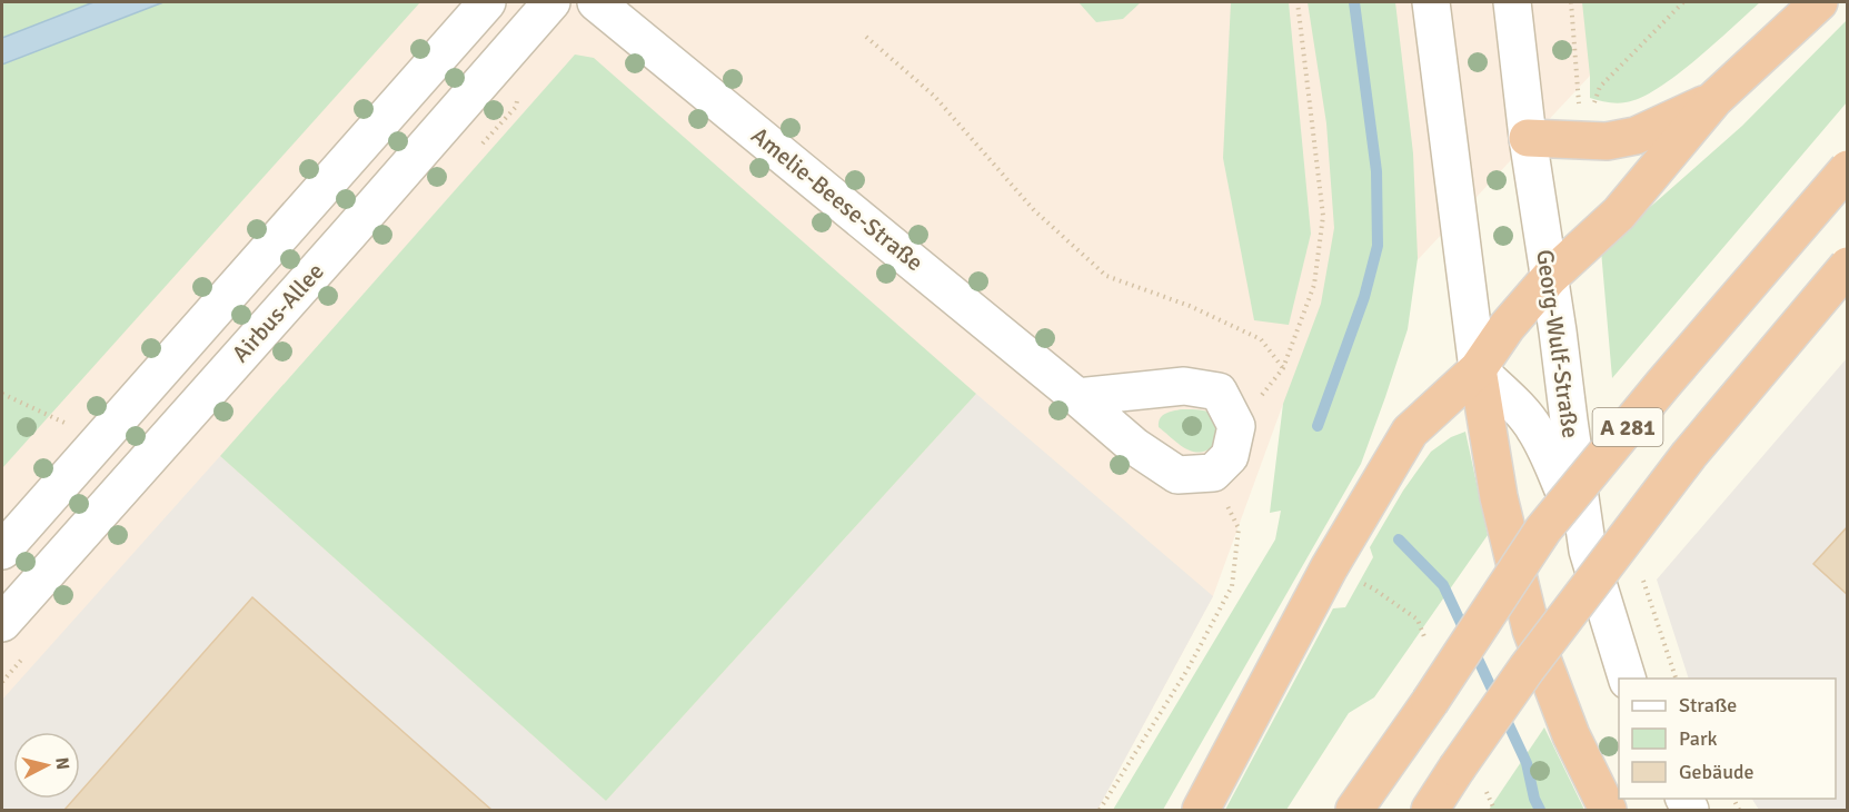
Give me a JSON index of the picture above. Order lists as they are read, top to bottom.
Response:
{
  "streets": {
    "highway": ["A 281"],
    "street": ["Amelie-Beese-Straße", "Airbus-Allee", "Georg-Wulf-Straße"]
  },
  "legend": ["Straße", "Park", "Gebäude"],
  "north": "right"
}
